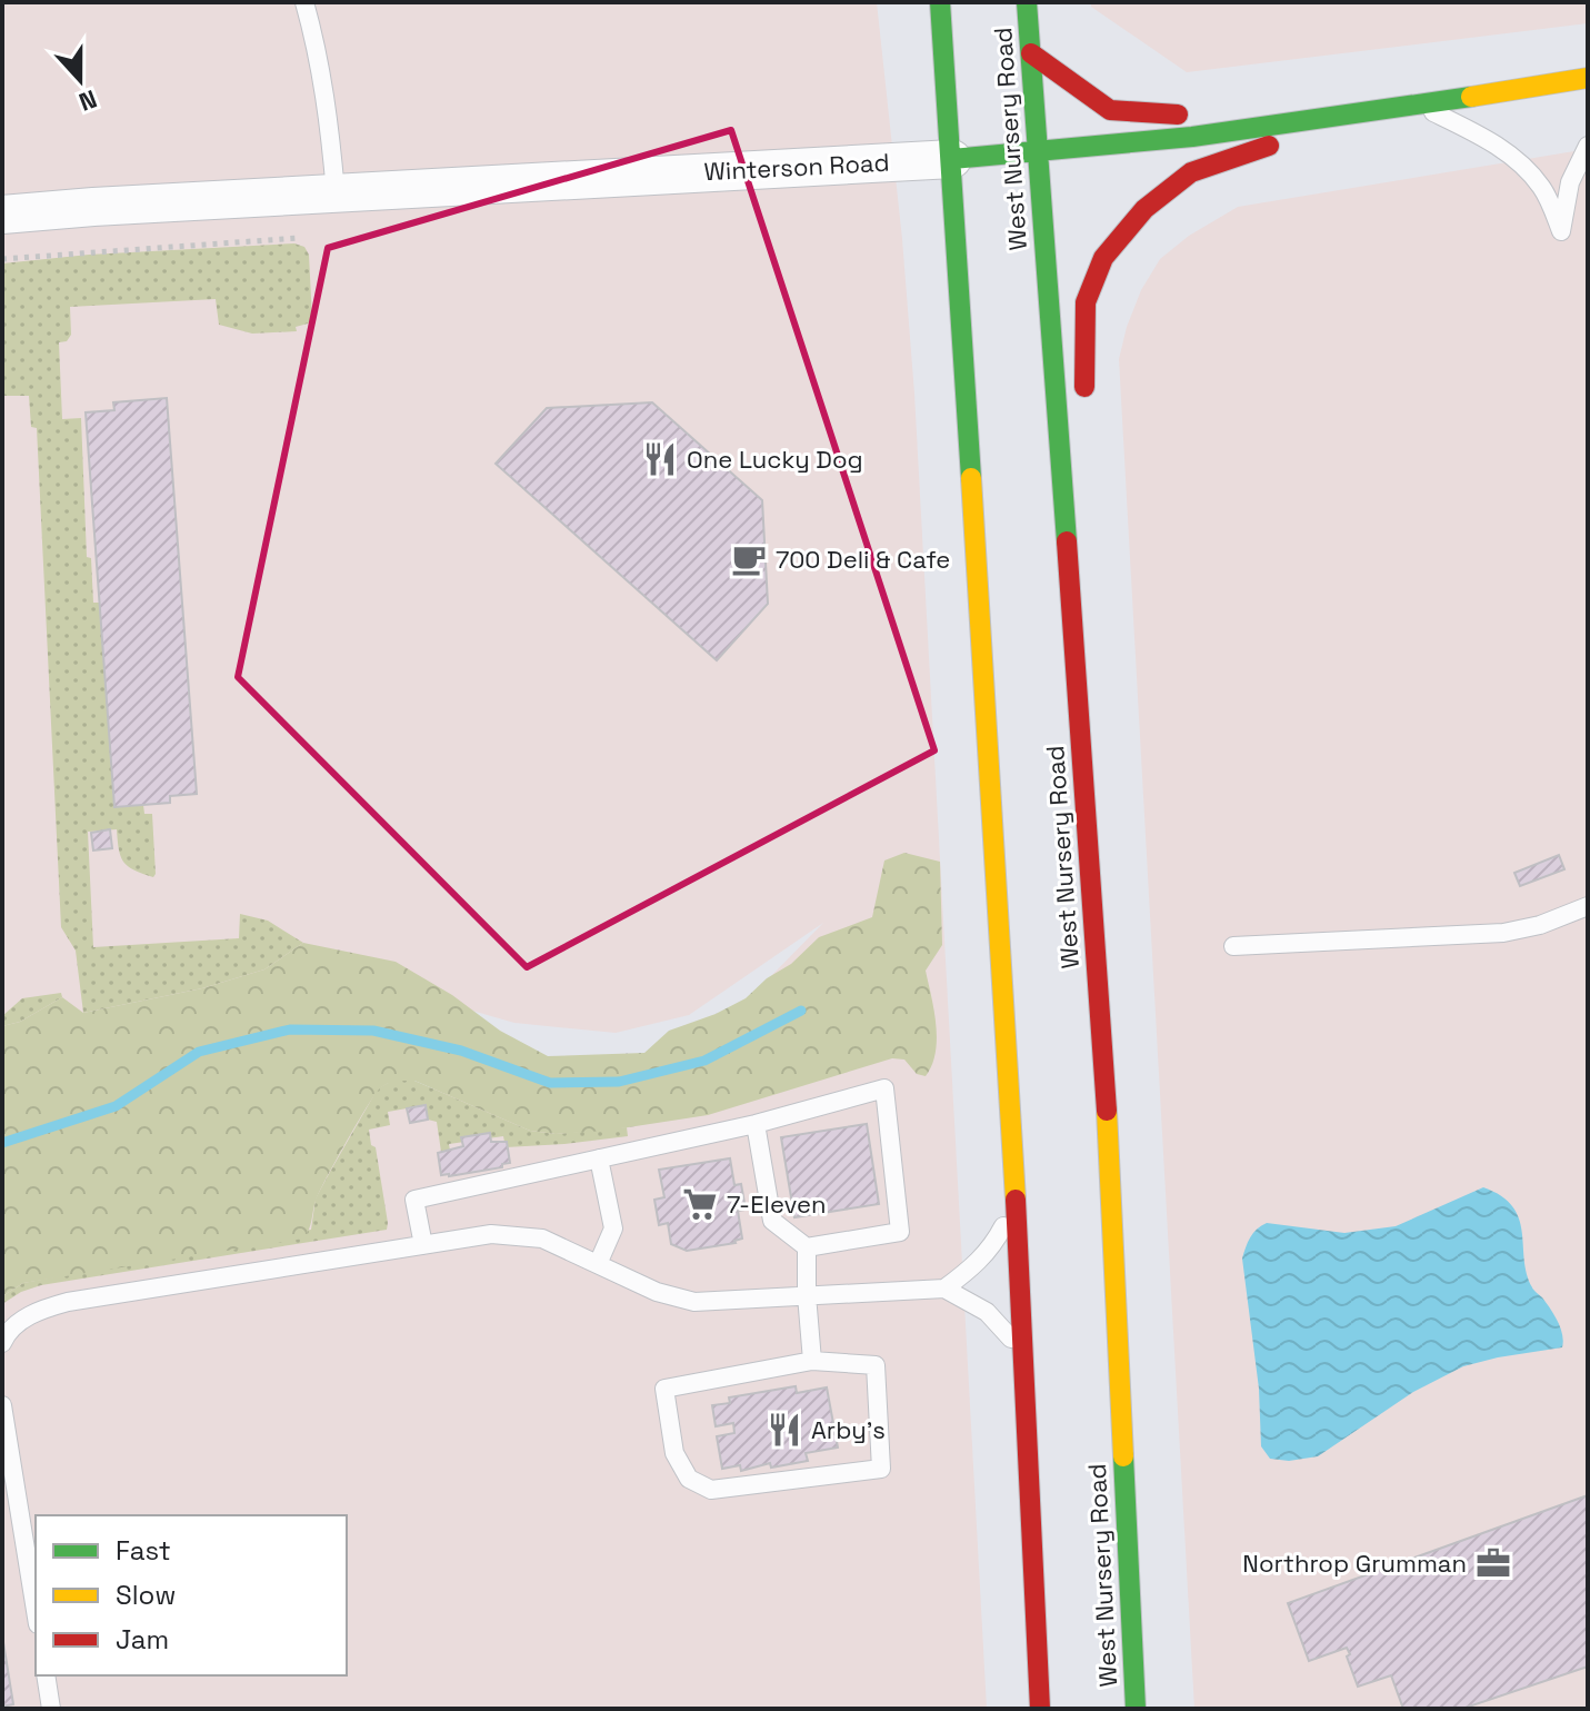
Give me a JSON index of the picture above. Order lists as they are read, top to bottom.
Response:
{
  "streets": {
    "main road": ["West Nursery Road", "Winterson Road"]
  },
  "crossings": [
    ["West Nursery Road", "Winterson Road"]
  ],
  "places": {
    "restaurant": ["One Lucky Dog", "Arby's"],
    "cafe": ["700 Deli & Cafe"],
    "supermarket": ["7-Eleven"],
    "office": ["Northrop Grumman"]
  },
  "legend": ["Fast", "Slow", "Jam"],
  "north": "bottom"
}
